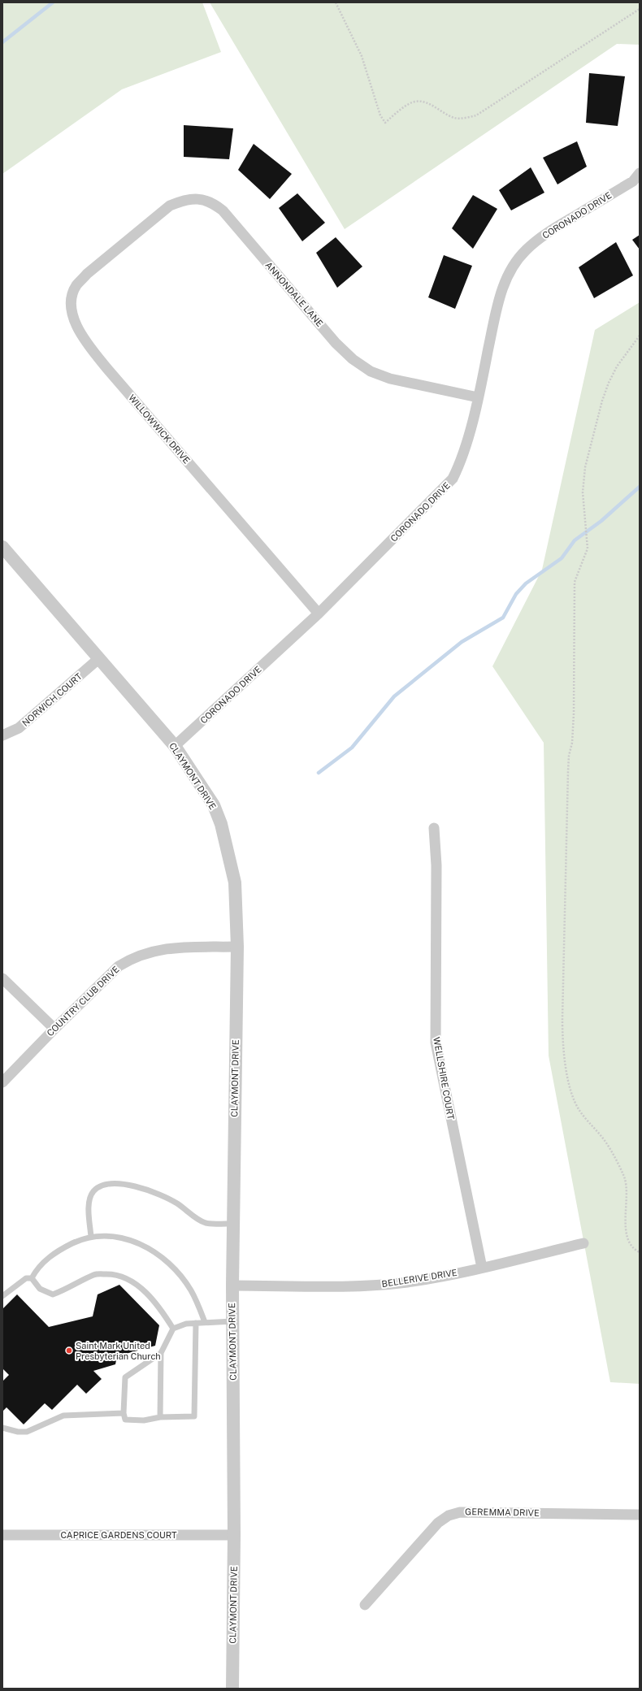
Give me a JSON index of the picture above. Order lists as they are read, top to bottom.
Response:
{
  "streets": {
    "street": [
      "CORONADO DRIVE",
      "ANNONDALE LANE",
      "WILLOWWICK DRIVE",
      "NORWICH COURT",
      "CLAYMONT DRIVE",
      "COUNTRY CLUB DRIVE",
      "WELLSHIRE COURT",
      "BELLERIVE DRIVE",
      "GEREMMA DRIVE",
      "CAPRICE GARDENS COURT"
    ]
  },
  "crossings": [
    ["CORONADO DRIVE", "ANNONDALE LANE"],
    ["CORONADO DRIVE", "WILLOWWICK DRIVE"],
    ["CORONADO DRIVE", "CLAYMONT DRIVE"],
    ["ANNONDALE LANE", "WILLOWWICK DRIVE"],
    ["NORWICH COURT", "CLAYMONT DRIVE"],
    ["CLAYMONT DRIVE", "COUNTRY CLUB DRIVE"],
    ["CLAYMONT DRIVE", "BELLERIVE DRIVE"],
    ["CLAYMONT DRIVE", "CAPRICE GARDENS COURT"],
    ["WELLSHIRE COURT", "BELLERIVE DRIVE"]
  ],
  "places": ["Saint Mark United Presbyterian Church"]
}
